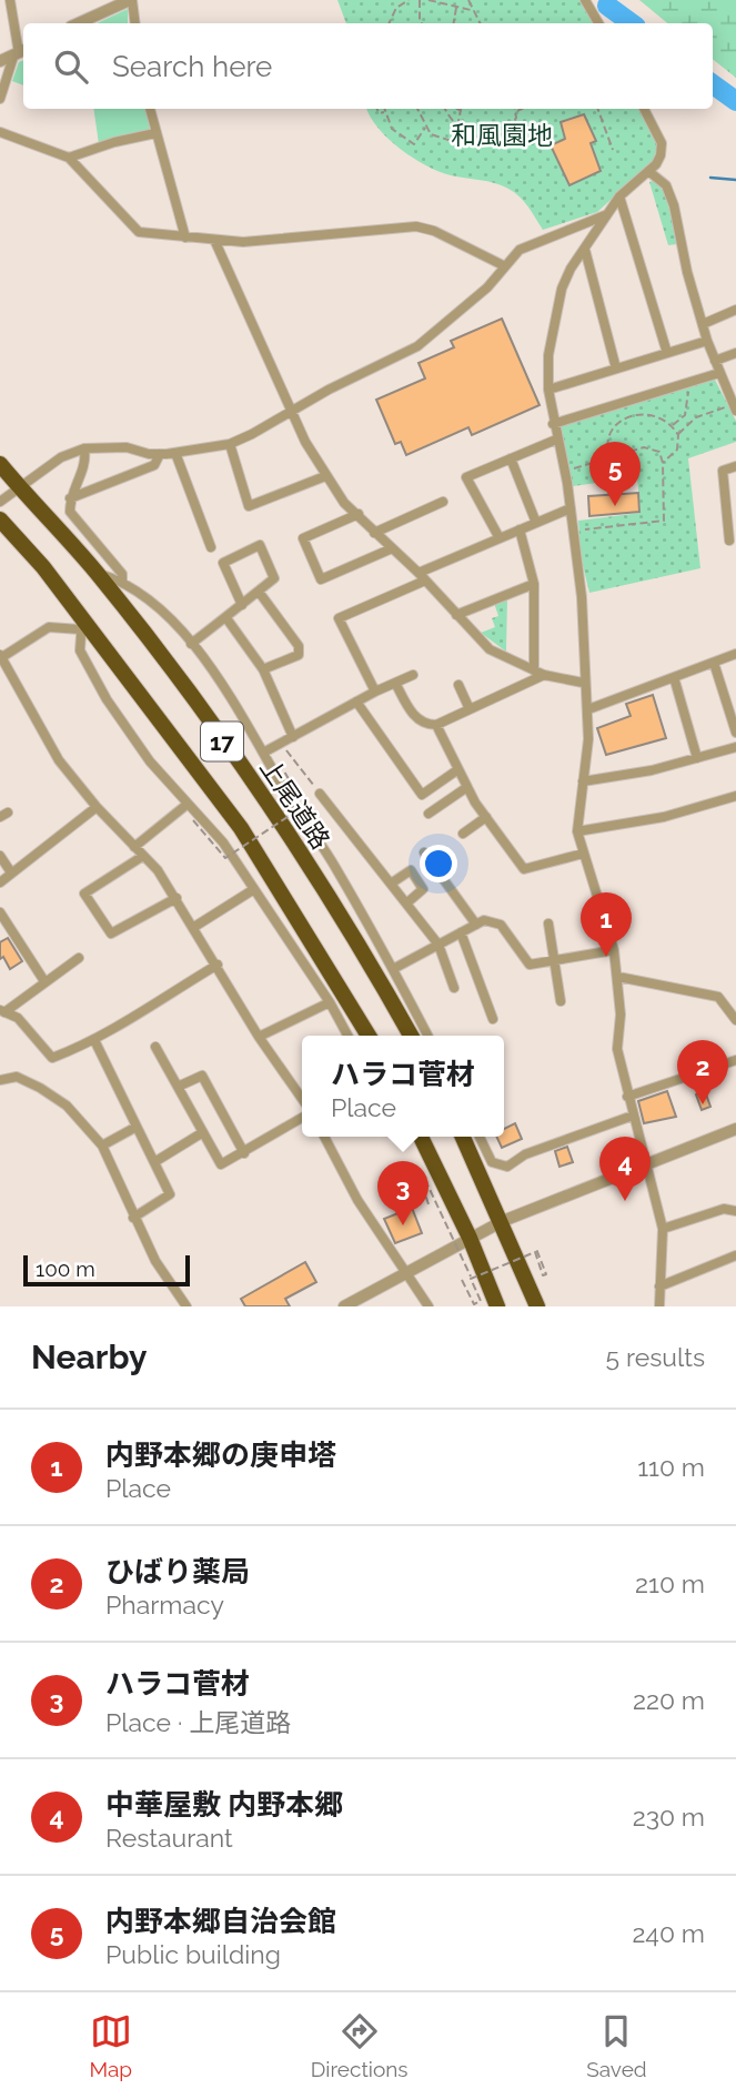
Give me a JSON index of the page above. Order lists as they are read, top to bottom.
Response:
{
  "streets": {
    "highway": ["17", "上尾道路"]
  },
  "parks": ["和風園地"],
  "scale_bar": "100 m",
  "page": {
    "search": "Search here",
    "pins": [
      "5",
      "1",
      "2",
      "4",
      "3"
    ],
    "popup": ["ハラコ菅材", "Place"],
    "scale": "100 m",
    "heading": ["Nearby", "5 results"],
    "list": [
      {
        "mark": "1",
        "name": "内野本郷の庚申塔",
        "note": "Place",
        "value": "110 m"
      },
      {
        "mark": "2",
        "name": "ひばり薬局",
        "note": "Pharmacy",
        "value": "210 m"
      },
      {
        "mark": "3",
        "name": "ハラコ菅材",
        "note": "Place · 上尾道路",
        "value": "220 m"
      },
      {
        "mark": "4",
        "name": "中華屋敷 内野本郷",
        "note": "Restaurant",
        "value": "230 m"
      },
      {
        "mark": "5",
        "name": "内野本郷自治会館",
        "note": "Public building",
        "value": "240 m"
      }
    ],
    "nav": ["Map", "Directions", "Saved"]
  }
}
